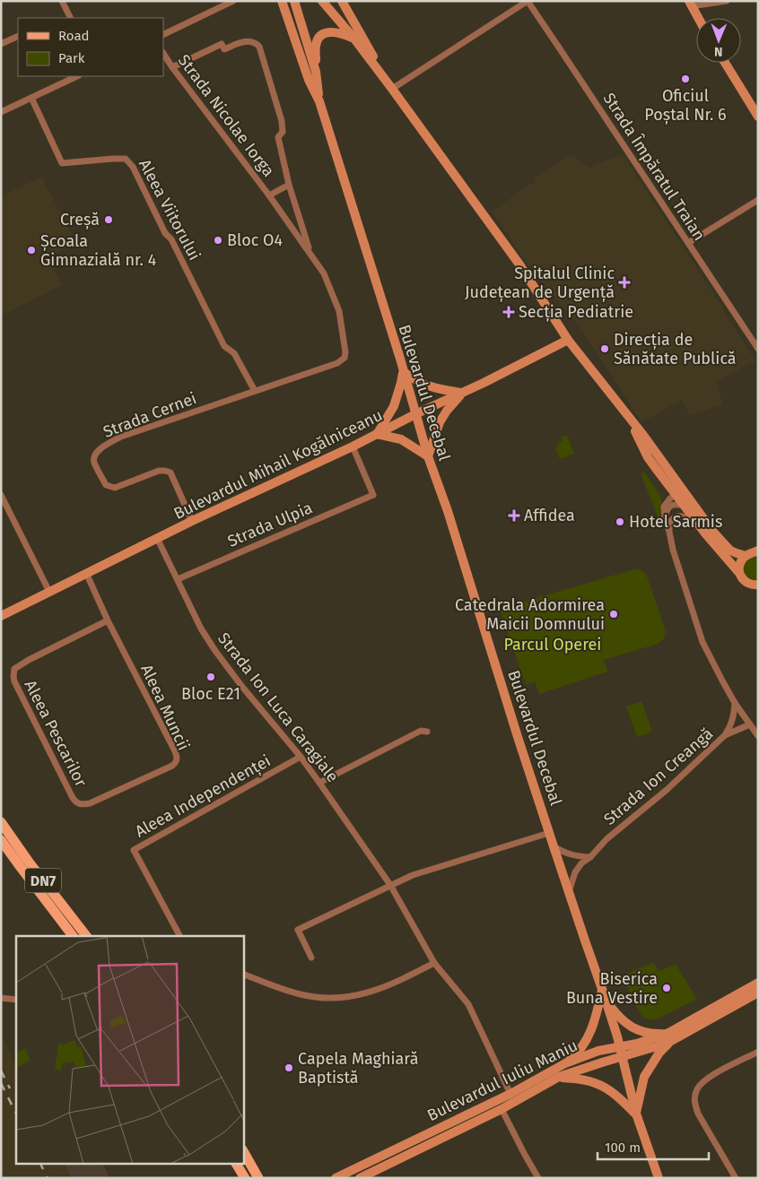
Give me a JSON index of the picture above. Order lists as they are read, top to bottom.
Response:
{
  "streets": {
    "main road": ["DN7"],
    "street": [
      "Strada Nicolae Iorga",
      "Strada Împăratul Traian",
      "Aleea Viitorului",
      "Bulevardul Decebal",
      "Strada Cernei",
      "Bulevardul Mihail Kogălniceanu",
      "Strada Ulpia",
      "Aleea Muncii",
      "Strada Ion Luca Caragiale",
      "Aleea Pescarilor",
      "Strada Ion Creangă",
      "Aleea Independenței",
      "Bulevardul Iuliu Maniu"
    ]
  },
  "crossings": [
    ["Strada Nicolae Iorga", "Strada Cernei"],
    ["Aleea Viitorului", "Strada Cernei"],
    ["Bulevardul Decebal", "Bulevardul Mihail Kogălniceanu"],
    ["Bulevardul Decebal", "Strada Ion Creangă"],
    ["Bulevardul Decebal", "Bulevardul Iuliu Maniu"],
    ["Strada Cernei", "Bulevardul Mihail Kogălniceanu"],
    ["Bulevardul Mihail Kogălniceanu", "Strada Ulpia"],
    ["Bulevardul Mihail Kogălniceanu", "Aleea Muncii"],
    ["Bulevardul Mihail Kogălniceanu", "Strada Ion Luca Caragiale"],
    ["Strada Ulpia", "Strada Ion Luca Caragiale"],
    ["Aleea Muncii", "Aleea Pescarilor"],
    ["Strada Ion Luca Caragiale", "Aleea Independenței"],
    ["Strada Ion Luca Caragiale", "Bulevardul Iuliu Maniu"]
  ],
  "parks": ["Parcul Operei"],
  "places": {
    "other": [
      "Oficiul Poștal Nr. 6",
      "Creșă",
      "Bloc O4",
      "Școala Gimnazială nr. 4",
      "Direcția de Sănătate Publică",
      "Hotel Sarmis",
      "Catedrala Adormirea Maicii Domnului",
      "Bloc E21",
      "Biserica Buna Vestire",
      "Capela Maghiară Baptistă"
    ],
    "health": ["Spitalul Clinic Județean de Urgență", "Secția Pediatrie", "Affidea"]
  },
  "legend": ["Road", "Park"],
  "scale_bar": "100 m",
  "north": "bottom"
}
